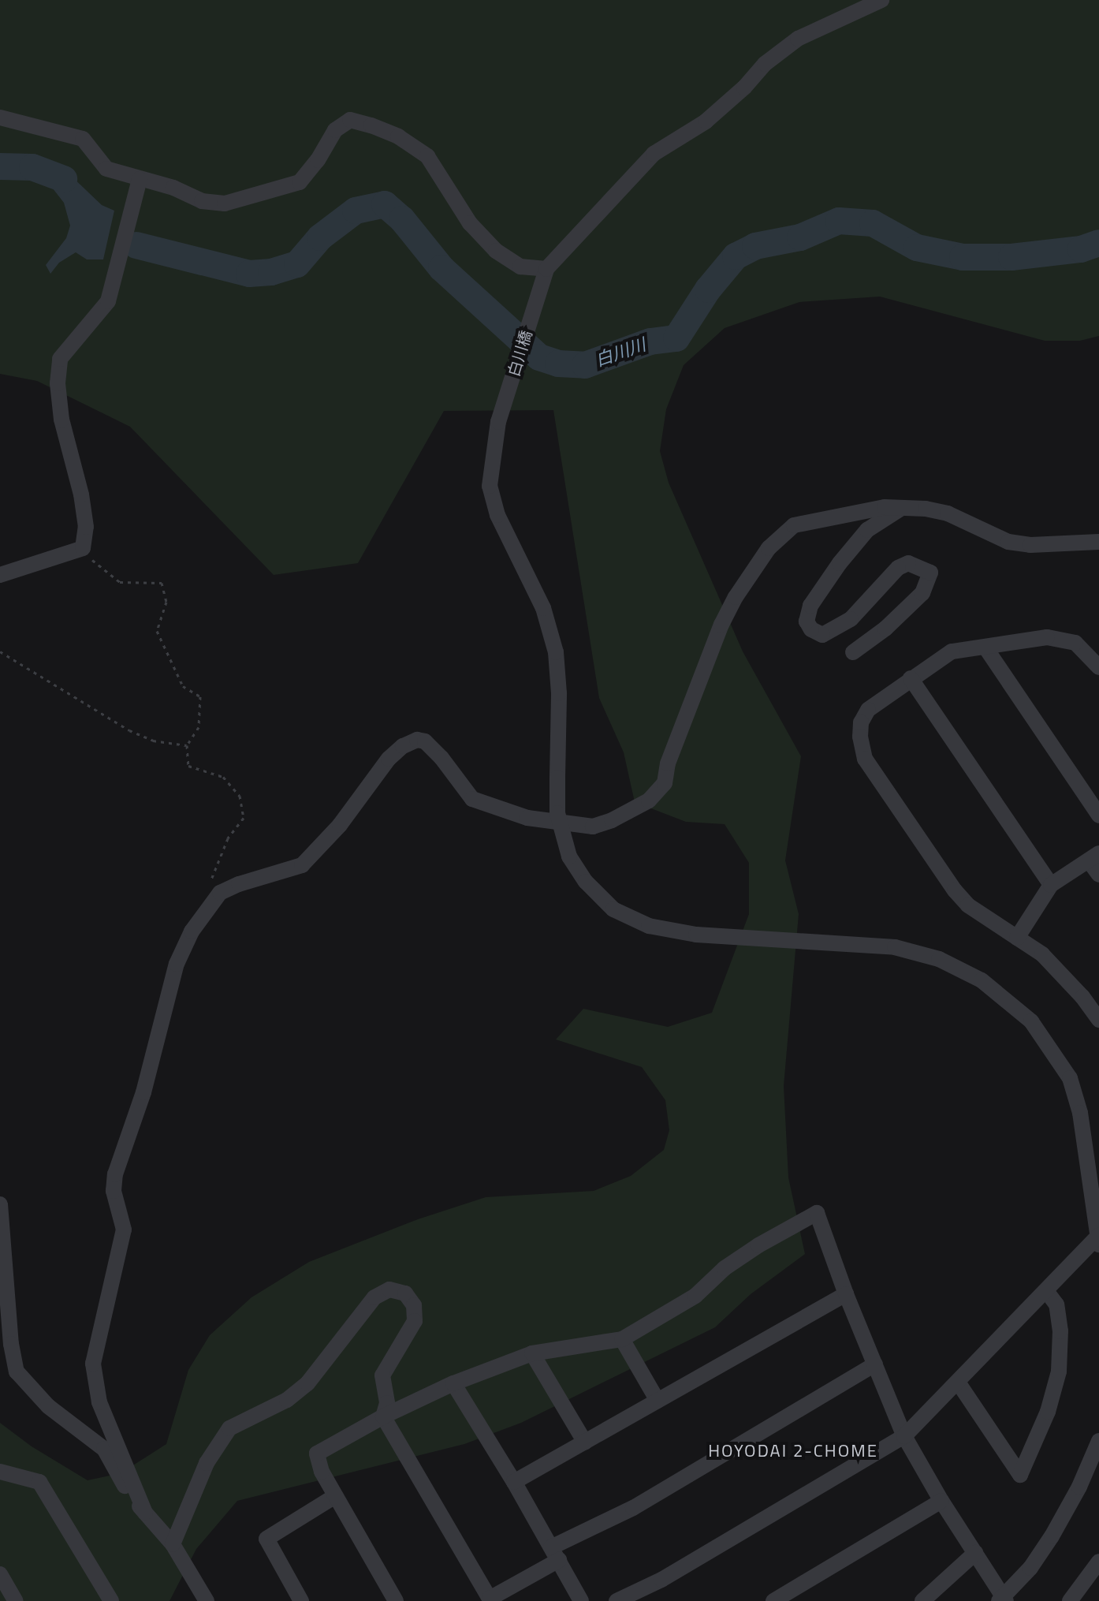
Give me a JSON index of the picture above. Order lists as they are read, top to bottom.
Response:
{
  "streets": {
    "street": ["白川橋"]
  },
  "districts": ["HOYODAI 2-CHOME"],
  "water": ["白川川"]
}
